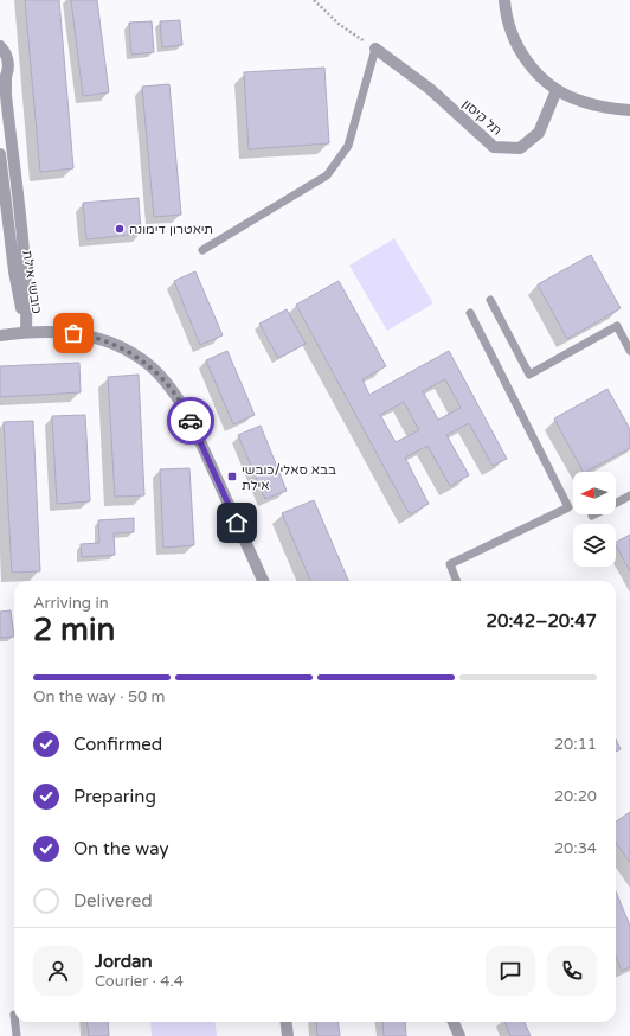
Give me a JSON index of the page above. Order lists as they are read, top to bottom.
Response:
{
  "streets": {
    "street": ["תל קיסון", "כובשי אילת"]
  },
  "places": {
    "other": ["תיאטרון דימונה"],
    "transit": ["בבא סאלי/כובשי אילת"]
  },
  "north": "left",
  "page": {
    "heading": ["2 min", "Arriving in", "20:42–20:47"],
    "panel": ["Jordan", "Courier · 4.4"],
    "bar": "On the way · 50 m",
    "list": [
      ["Confirmed", "20:11"],
      ["Preparing", "20:20"],
      ["On the way", "20:34"],
      "Delivered"
    ]
  }
}
